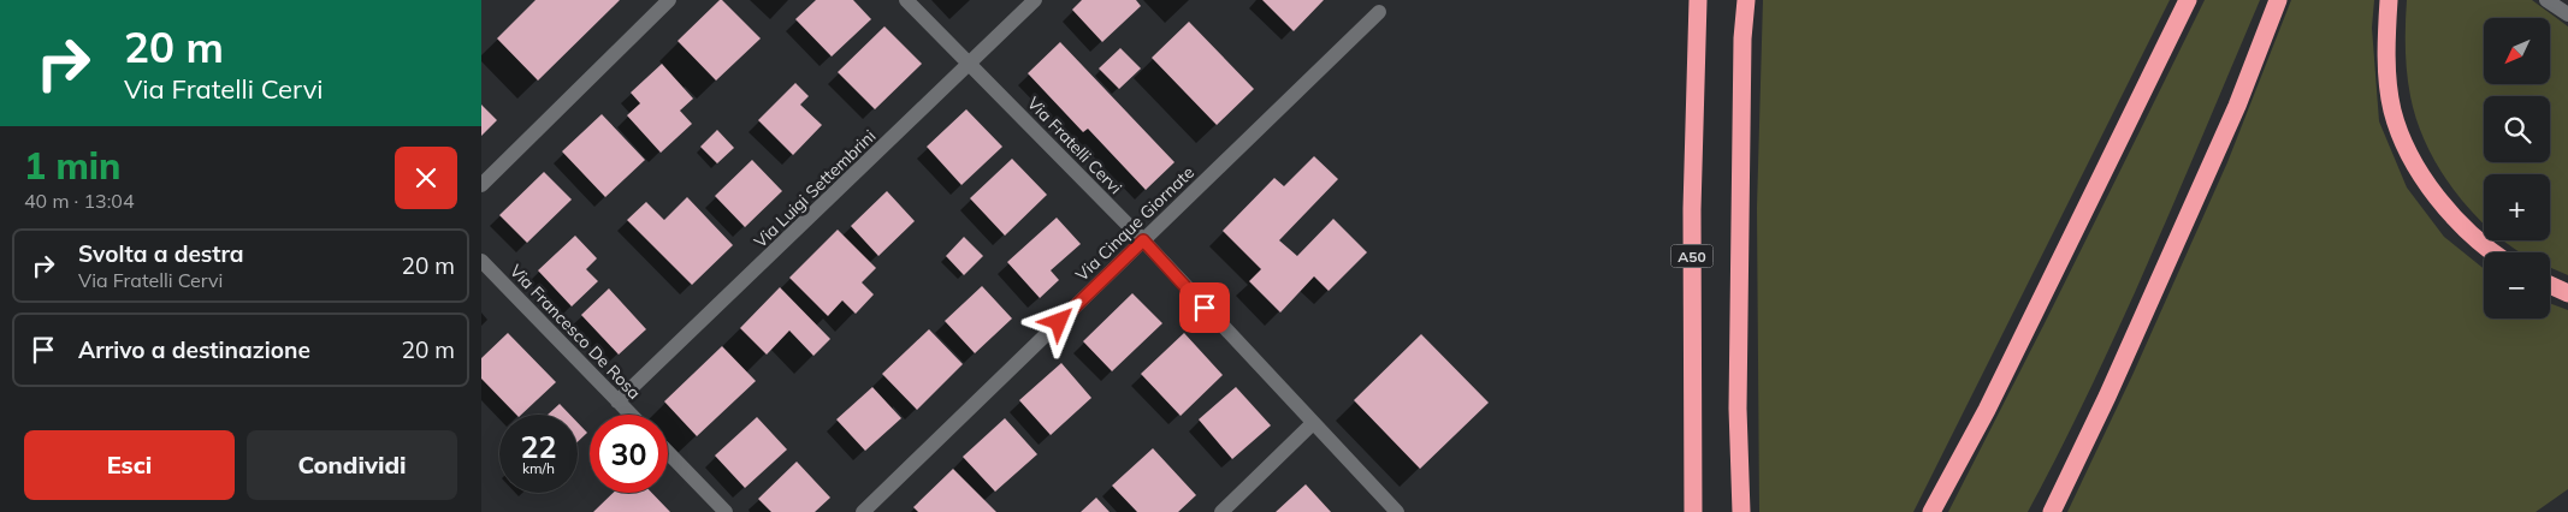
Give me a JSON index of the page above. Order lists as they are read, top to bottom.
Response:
{
  "streets": {
    "highway": ["A50"],
    "street": [
      "Via Fratelli Cervi",
      "Via Luigi Settembrini",
      "Via Cinque Giornate",
      "Via Francesco De Rosa"
    ]
  },
  "crossings": [
    ["Via Fratelli Cervi", "Via Luigi Settembrini"],
    ["Via Fratelli Cervi", "Via Cinque Giornate"],
    ["Via Luigi Settembrini", "Via Francesco De Rosa"]
  ],
  "north": "bottom left",
  "page": {
    "turn": ["20 m", "Via Fratelli Cervi"],
    "map_buttons": ["+", "−"],
    "heading": ["1 min", "40 m · 13:04"],
    "list": [
      {
        "name": "Svolta a destra",
        "note": "Via Fratelli Cervi",
        "value": "20 m"
      },
      {
        "name": "Arrivo a destinazione",
        "value": "20 m"
      }
    ],
    "speed": "22 km/h",
    "limit": "30",
    "buttons": ["Esci", "Condividi"]
  }
}
